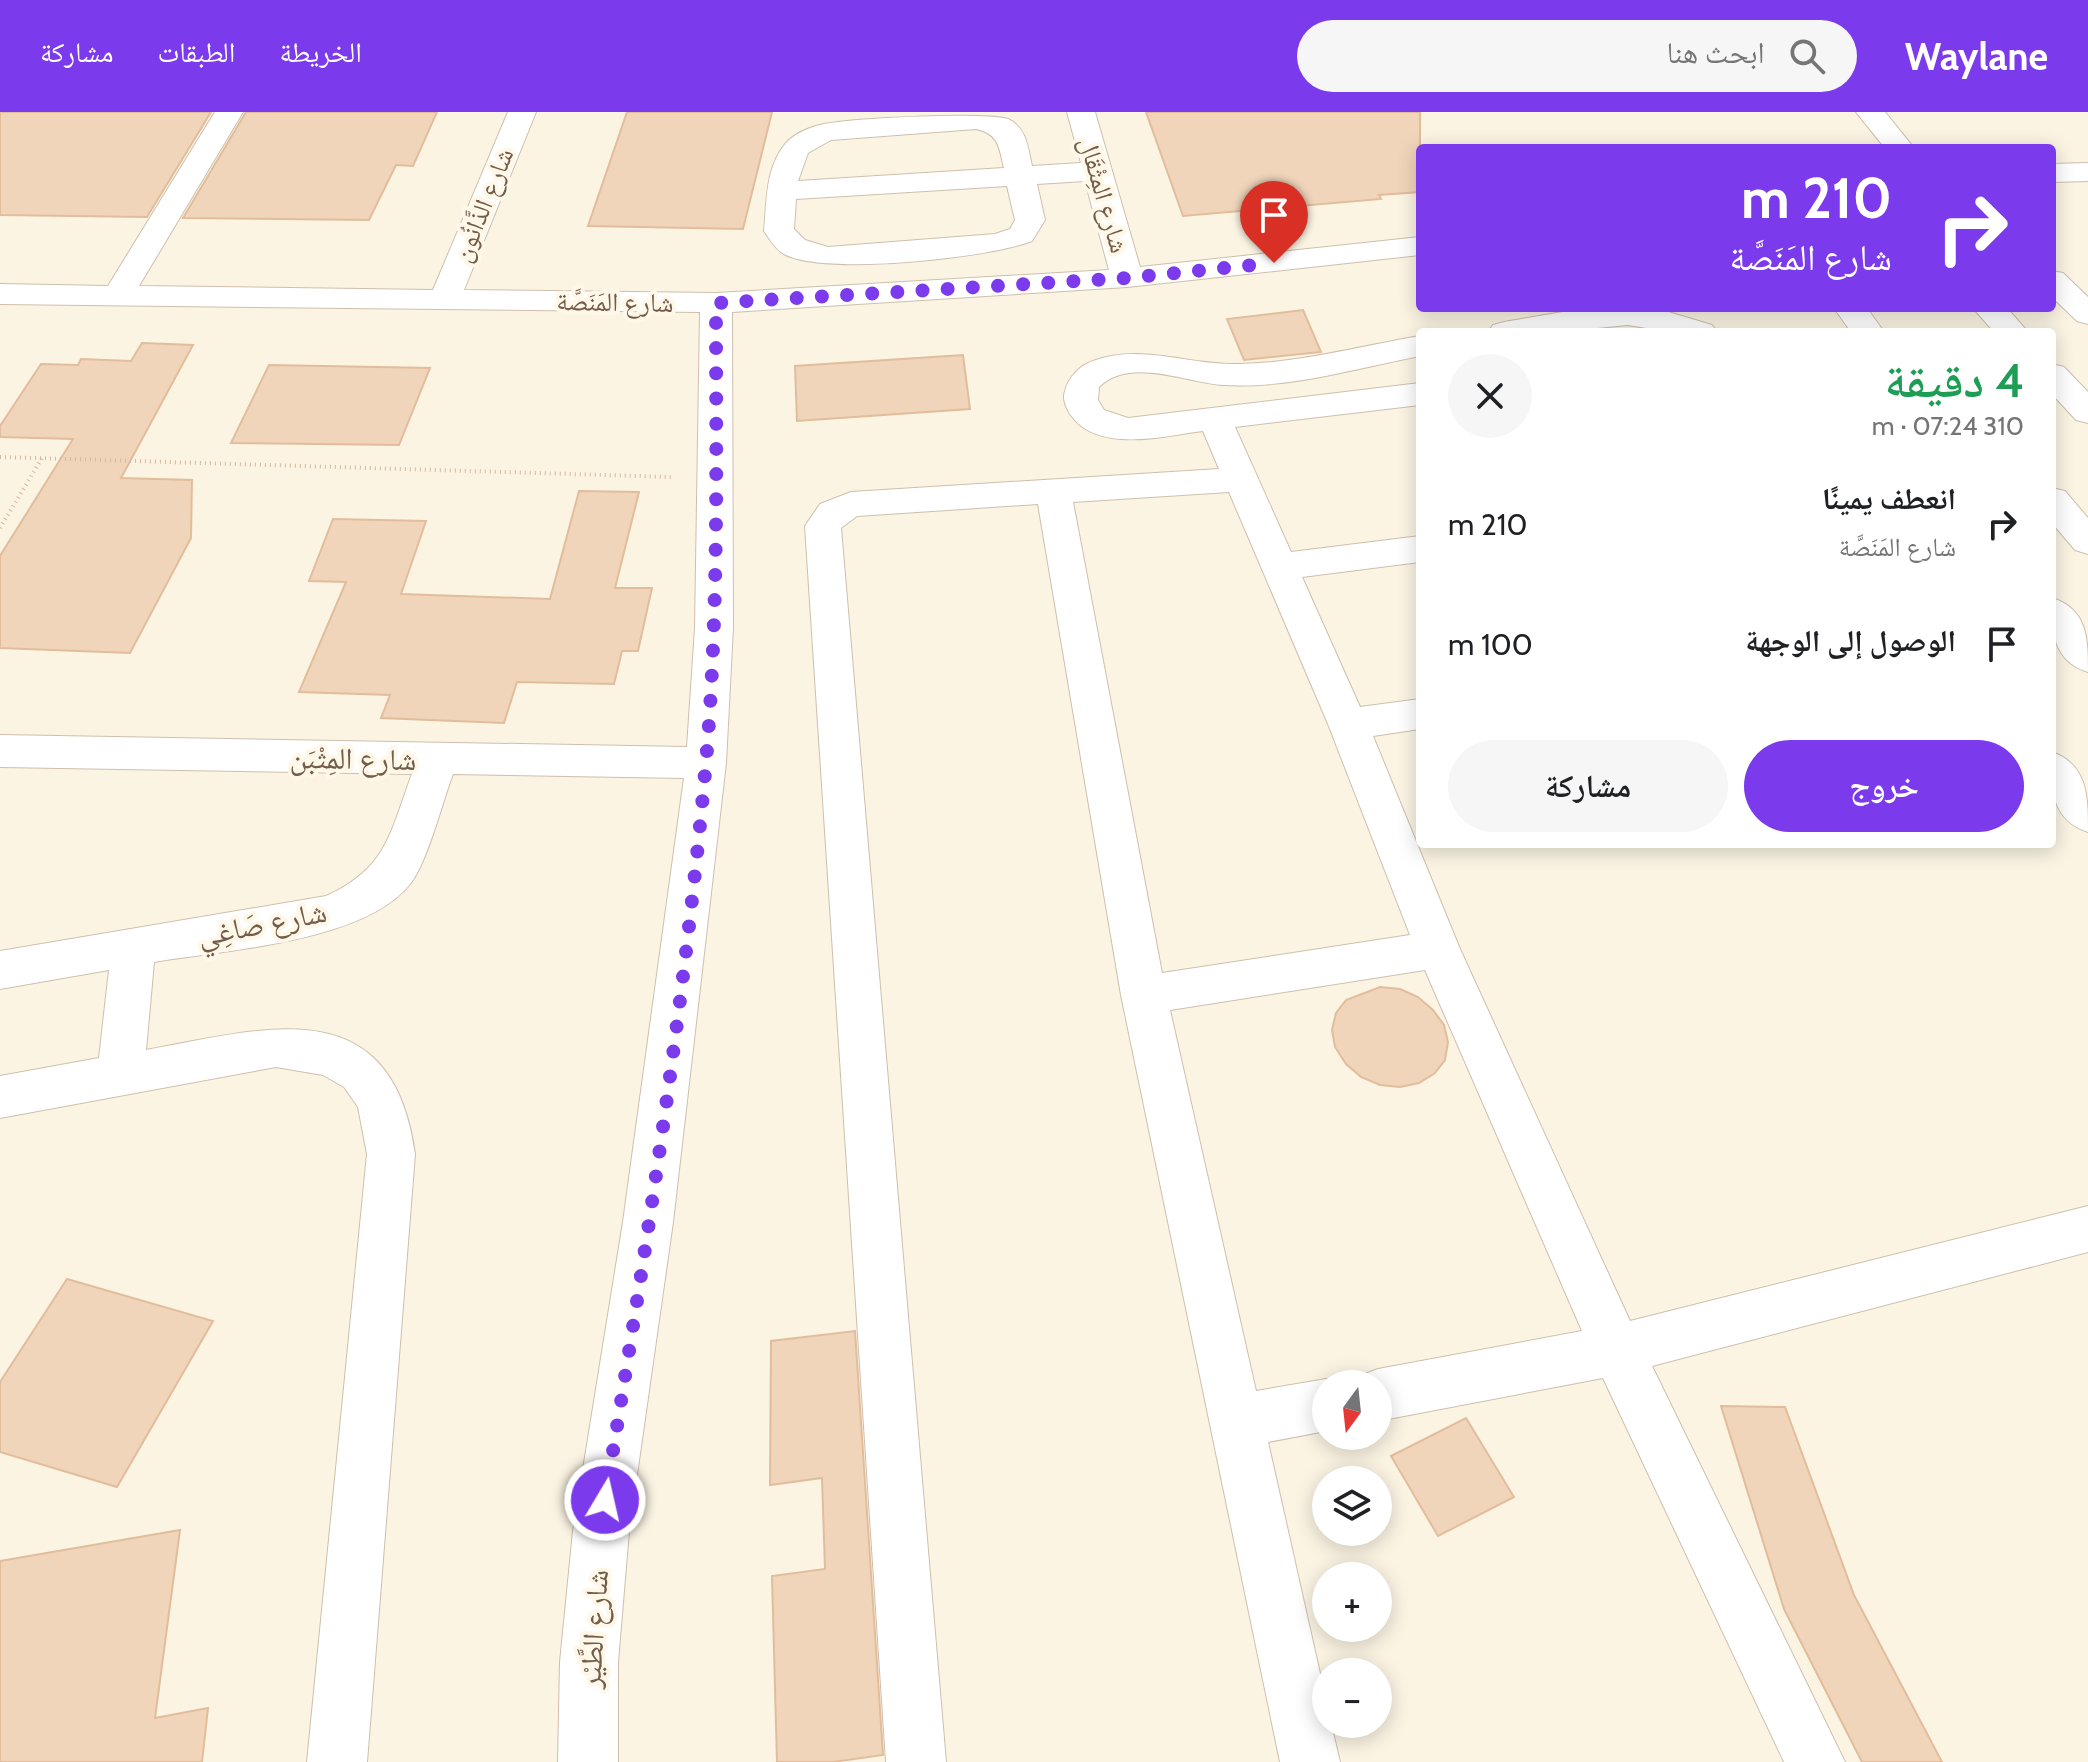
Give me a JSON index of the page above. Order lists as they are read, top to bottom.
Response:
{
  "streets": {
    "street": [
      "شارع المِثْقَال",
      "شارع الذَّانُون",
      "شارع المَنَصَّة",
      "شارع المِثْبَن",
      "شارع صَاغِي",
      "شارع الطَّيْر"
    ]
  },
  "crossings": [
    ["شارع المِثْقَال", "شارع المَنَصَّة"],
    ["شارع الذَّانُون", "شارع المَنَصَّة"],
    ["شارع المَنَصَّة", "شارع الطَّيْر"],
    ["شارع المِثْبَن", "شارع صَاغِي"],
    ["شارع المِثْبَن", "شارع الطَّيْر"]
  ],
  "north": "bottom",
  "page": {
    "header": "Waylane",
    "search": "ابحث هنا",
    "nav": ["الخريطة", "الطبقات", "مشاركة"],
    "turn": ["210 m", "شارع المَنَصَّة"],
    "heading": ["4 دقيقة", "310 m · 07:24"],
    "list": [
      {
        "name": "انعطف يمينًا",
        "note": "شارع المَنَصَّة",
        "value": "210 m"
      },
      {
        "name": "الوصول إلى الوجهة",
        "value": "100 m"
      }
    ],
    "buttons": ["خروج", "مشاركة"],
    "map_buttons": ["+", "−"]
  }
}
